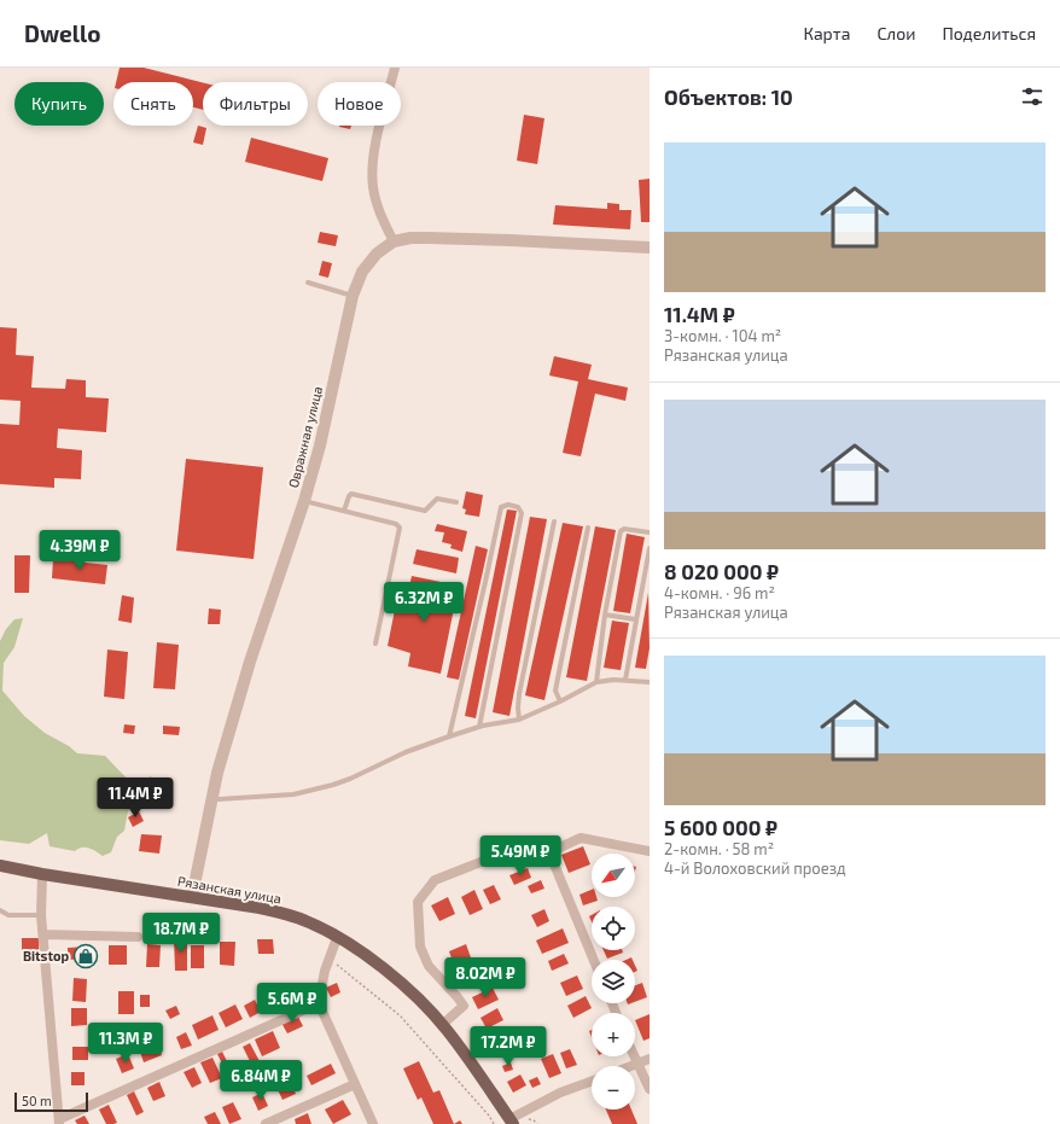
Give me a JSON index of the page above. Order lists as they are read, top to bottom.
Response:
{
  "streets": {
    "main road": ["Рязанская улица"],
    "street": ["Овражная улица"]
  },
  "crossings": [
    ["Овражная улица", "Рязанская улица"]
  ],
  "places": {
    "shop": ["Bitstop"]
  },
  "scale_bar": "50 m",
  "north": "bottom left",
  "page": {
    "header": "Dwello",
    "nav": ["Карта", "Слои", "Поделиться"],
    "heading": "Объектов: 10",
    "chip": [
      "Купить",
      "Снять",
      "Фильтры",
      "Новое"
    ],
    "list": [
      {
        "name": "11.4M ₽",
        "note": "3-комн. · 104 m² · Рязанская улица"
      },
      {
        "name": "8 020 000 ₽",
        "note": "4-комн. · 96 m² · Рязанская улица"
      },
      {
        "name": "5 600 000 ₽",
        "note": "2-комн. · 58 m² · 4-й Волоховский проезд"
      }
    ],
    "price": [
      "4.39M ₽",
      "6.32M ₽",
      "11.4M ₽",
      "5.49M ₽",
      "18.7M ₽",
      "8.02M ₽",
      "5.6M ₽",
      "11.3M ₽",
      "17.2M ₽",
      "6.84M ₽"
    ],
    "map_buttons": ["+", "−"],
    "scale": "50 m"
  }
}
